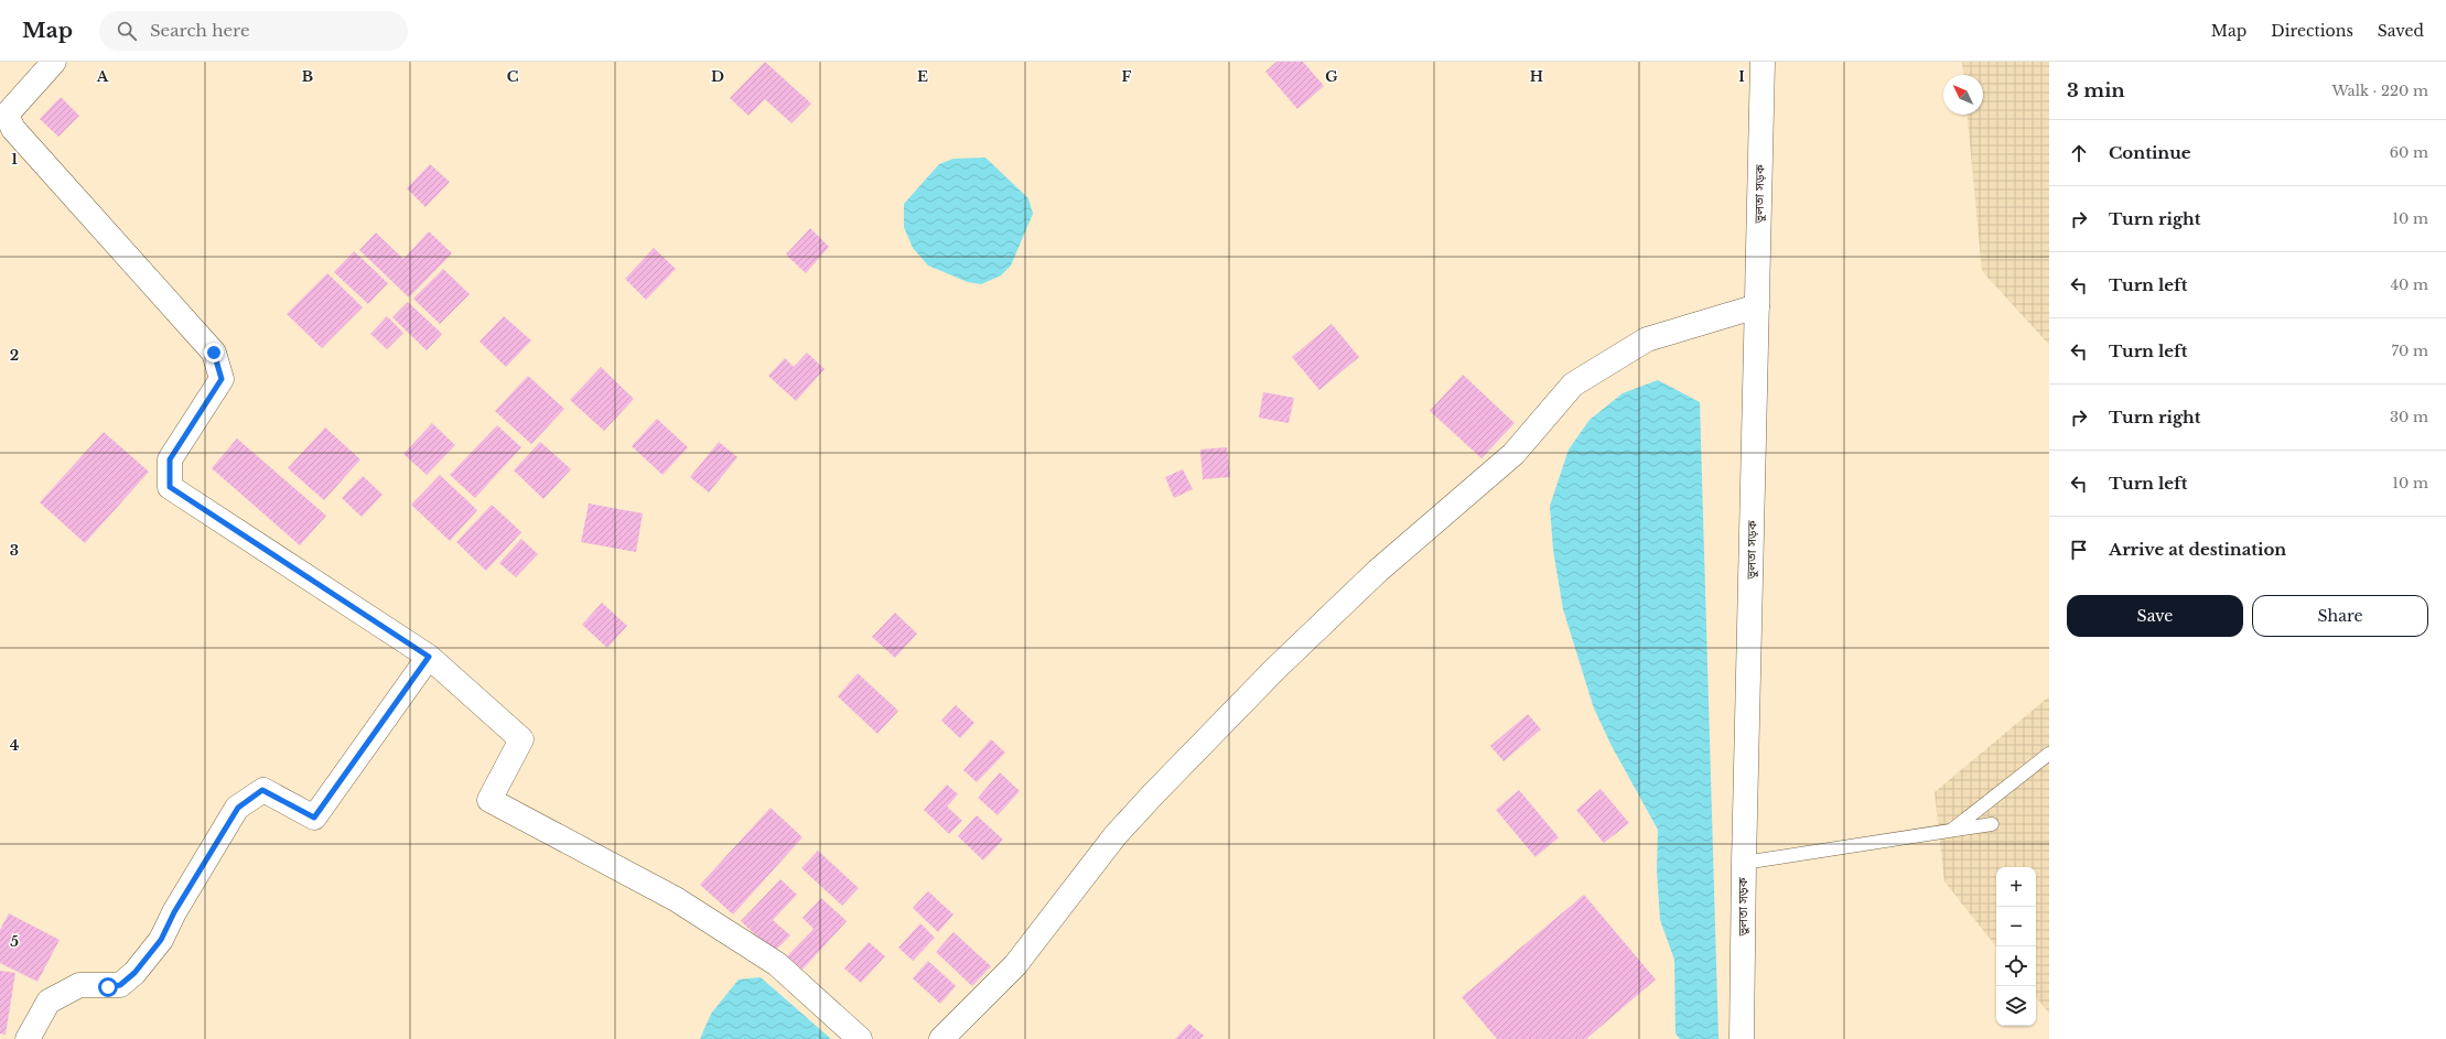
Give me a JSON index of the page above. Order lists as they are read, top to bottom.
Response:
{
  "streets": {
    "main road": ["ভুলতা সড়ক"]
  },
  "north": "top left",
  "page": {
    "header": "Map",
    "search": "Search here",
    "nav": ["Map", "Directions", "Saved"],
    "heading": ["3 min", "Walk · 220 m"],
    "list": [
      ["Continue", "60 m"],
      ["Turn right", "10 m"],
      ["Turn left", "40 m"],
      ["Turn left", "70 m"],
      ["Turn right", "30 m"],
      ["Turn left", "10 m"],
      "Arrive at destination"
    ],
    "buttons": ["Save", "Share"],
    "map_buttons": ["+", "−"]
  },
  "grid": {
    "columns": [
      "A",
      "B",
      "C",
      "D",
      "E",
      "F",
      "G",
      "H",
      "I"
    ],
    "rows": [
      "1",
      "2",
      "3",
      "4",
      "5"
    ]
  }
}
